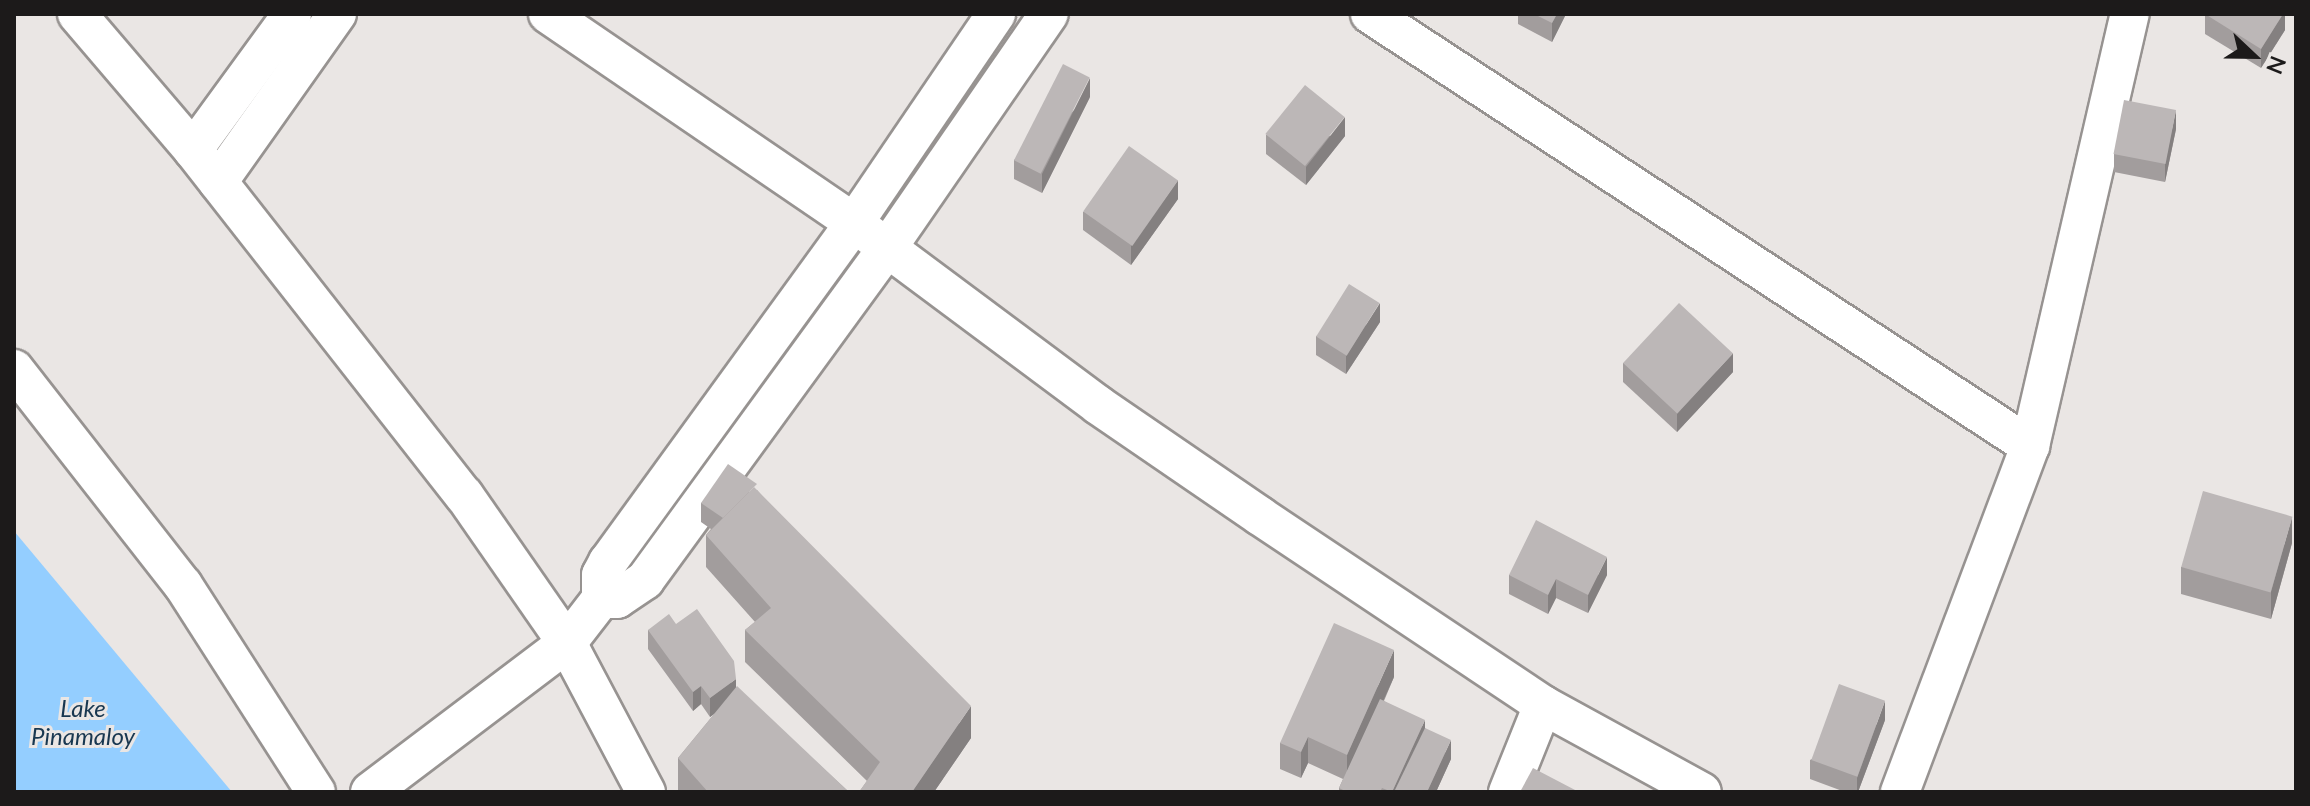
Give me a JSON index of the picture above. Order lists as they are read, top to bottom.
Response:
{
  "water": ["Lake Pinamaloy"],
  "north": "right"
}
